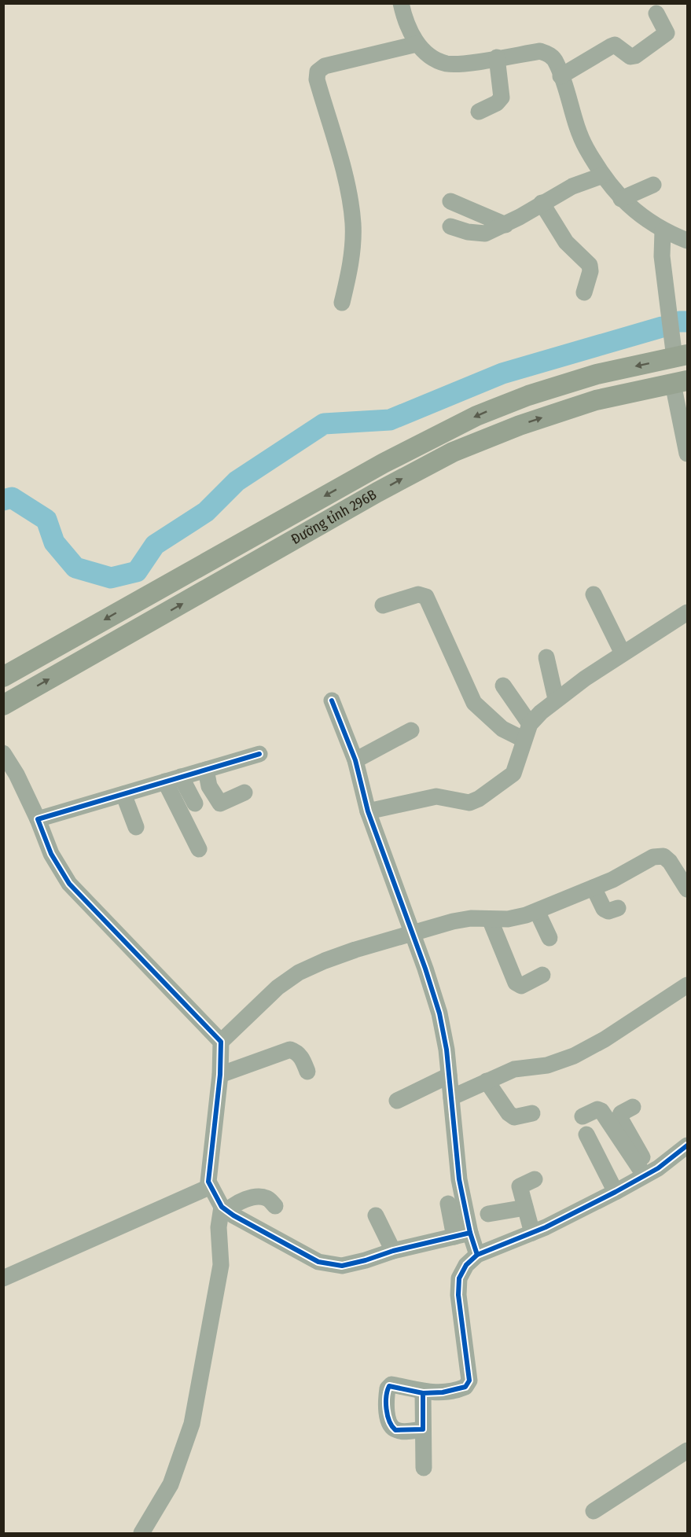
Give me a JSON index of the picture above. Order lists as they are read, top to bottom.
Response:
{
  "streets": {
    "main road": ["Đường tỉnh 296B"]
  }
}
